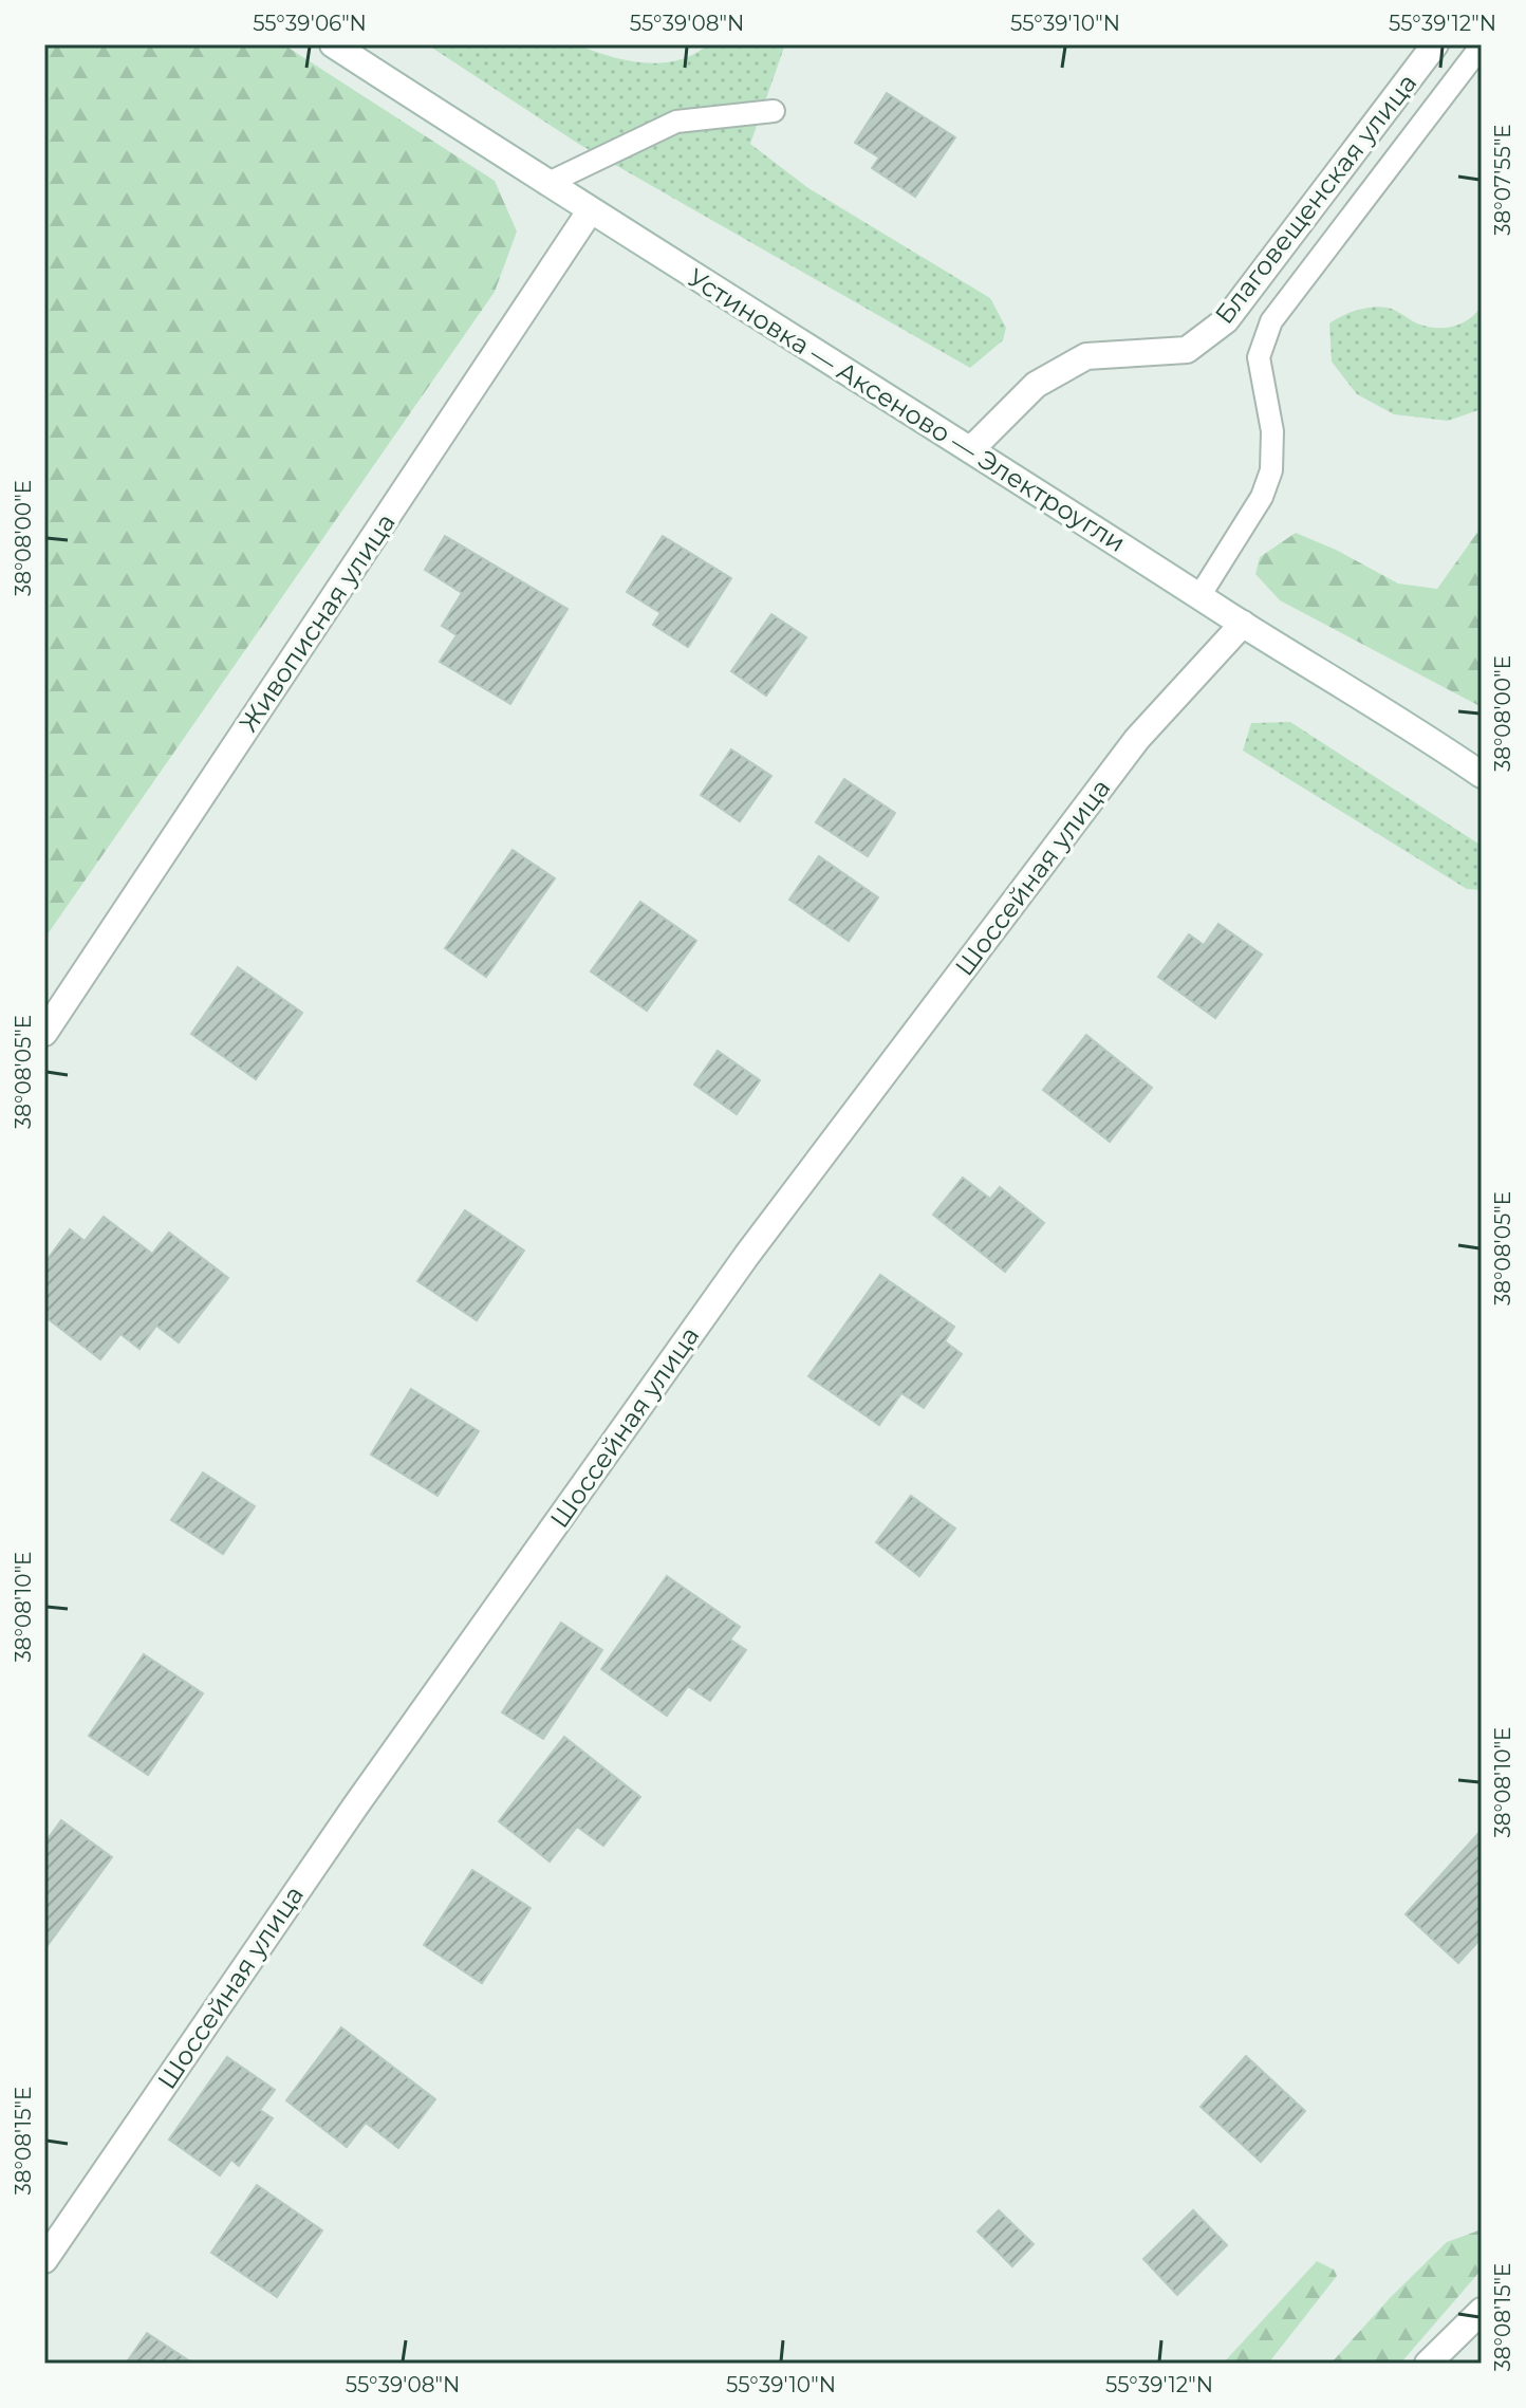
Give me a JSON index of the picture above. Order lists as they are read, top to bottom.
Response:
{
  "streets": {
    "street": [
      "Благовещенская улица",
      "Устиновка — Аксеново — Электроугли",
      "Живописная улица",
      "Шоссейная улица"
    ]
  },
  "crossings": [
    ["Благовещенская улица", "Устиновка — Аксеново — Электроугли"],
    ["Устиновка — Аксеново — Электроугли", "Живописная улица"],
    ["Устиновка — Аксеново — Электроугли", "Шоссейная улица"]
  ],
  "coordinates": [
    "55°39'06\"N",
    "55°39'08\"N",
    "55°39'10\"N",
    "55°39'12\"N",
    "38°07'55\"E",
    "38°08'00\"E",
    "38°08'05\"E",
    "38°08'10\"E",
    "38°08'15\"E"
  ]
}
